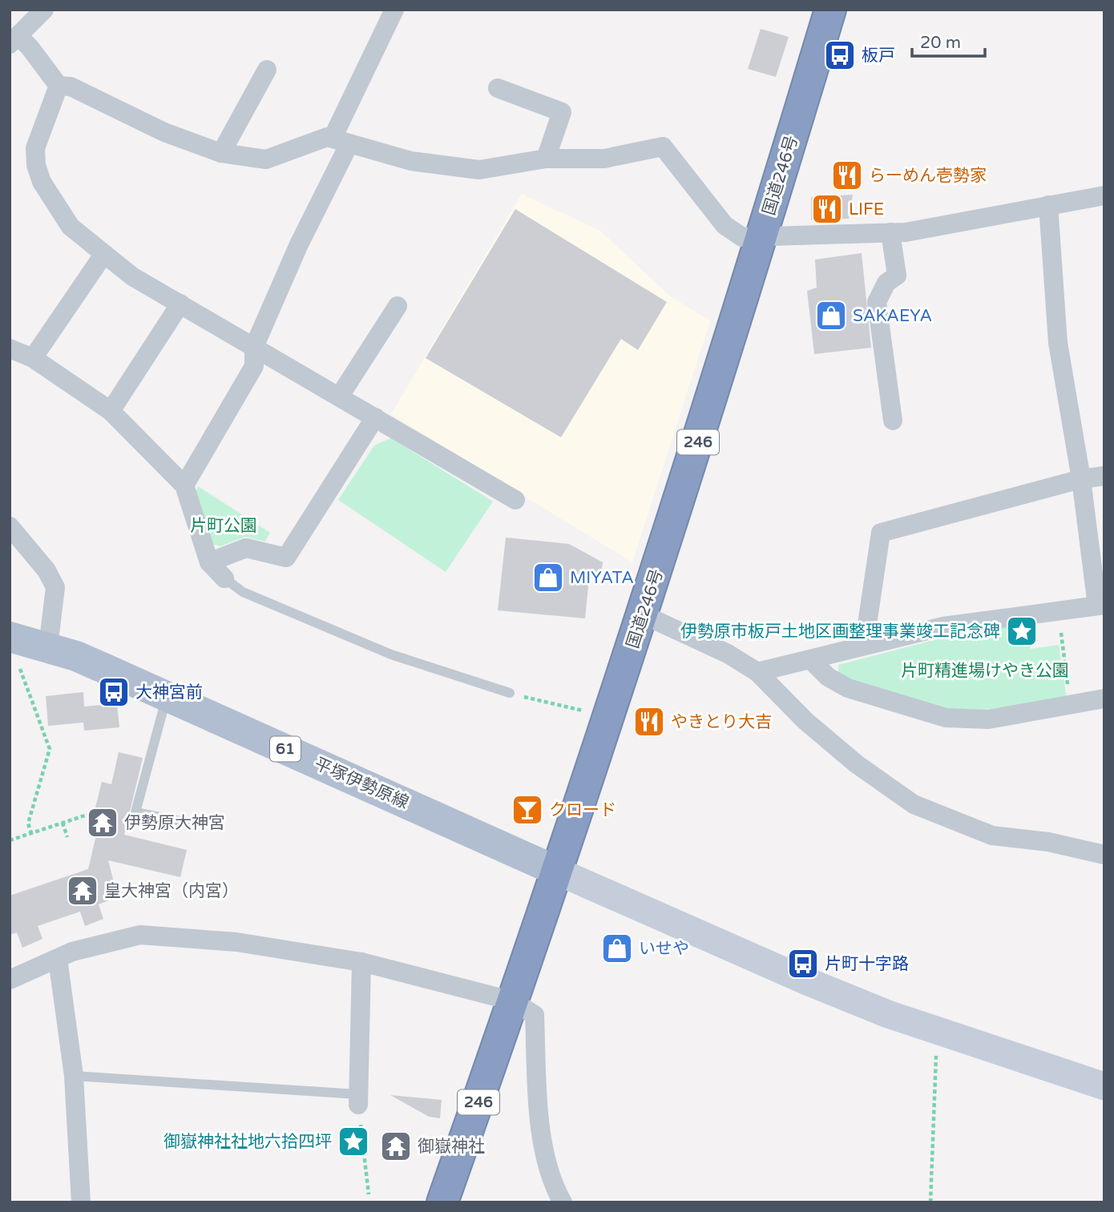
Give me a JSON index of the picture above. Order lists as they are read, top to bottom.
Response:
{
  "streets": {
    "highway": ["国道246号", "246"],
    "main road": ["61", "平塚伊勢原線"]
  },
  "crossings": [
    ["国道246号", "平塚伊勢原線"]
  ],
  "parks": ["片町公園", "片町精進場けやき公園"],
  "places": {
    "bus stop": ["板戸", "大神宮前", "片町十字路"],
    "restaurant": ["らーめん壱勢家", "LIFE", "やきとり大吉"],
    "shop": ["SAKAEYA", "MIYATA", "いせや"],
    "place": ["伊勢原市板戸土地区画整理事業竣工記念碑", "御嶽神社社地六拾四坪"],
    "bar": ["クロード"],
    "temple": ["伊勢原大神宮", "皇大神宮（内宮）", "御嶽神社"]
  },
  "scale_bar": "20 m"
}
